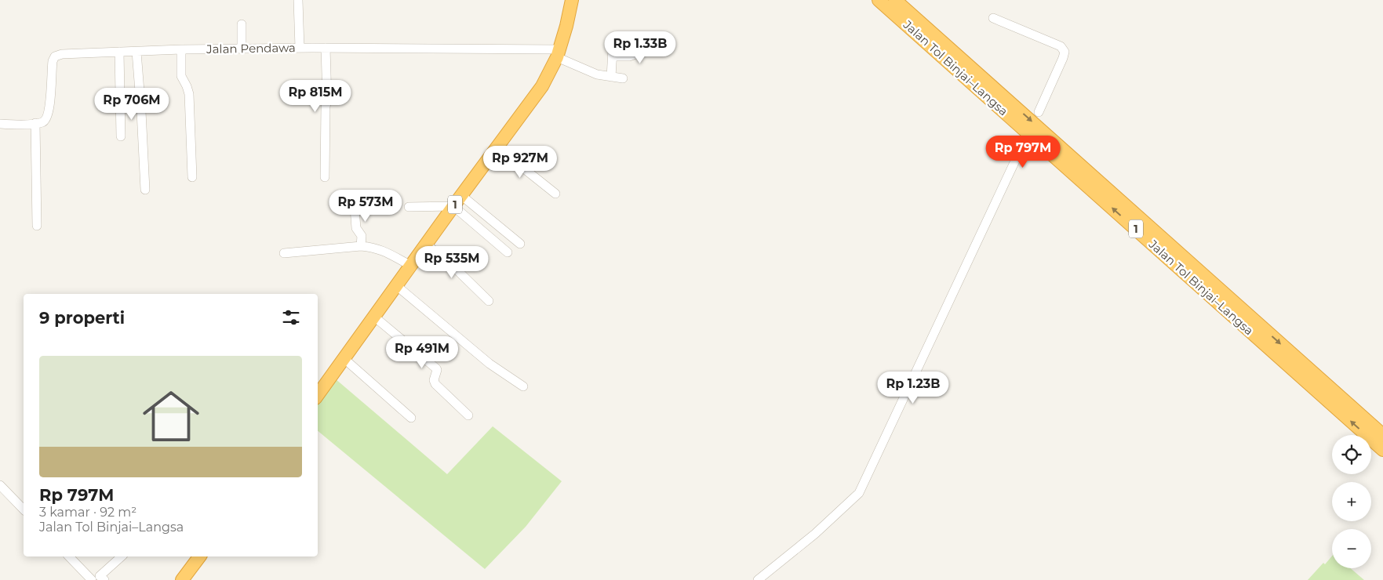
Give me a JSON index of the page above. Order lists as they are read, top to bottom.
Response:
{
  "streets": {
    "highway": ["Jalan Tol Binjai–Langsa", "1"],
    "street": ["Jalan Pendawa"]
  },
  "crossings": [
    ["Jalan Pendawa", "1"]
  ],
  "page": {
    "price": [
      "Rp 1.33B",
      "Rp 815M",
      "Rp 706M",
      "Rp 797M",
      "Rp 927M",
      "Rp 573M",
      "Rp 535M",
      "Rp 491M",
      "Rp 1.23B"
    ],
    "heading": "9 properti",
    "list": [
      {
        "name": "Rp 797M",
        "note": "3 kamar · 92 m² · Jalan Tol Binjai–Langsa"
      }
    ],
    "map_buttons": ["+", "−"]
  }
}
